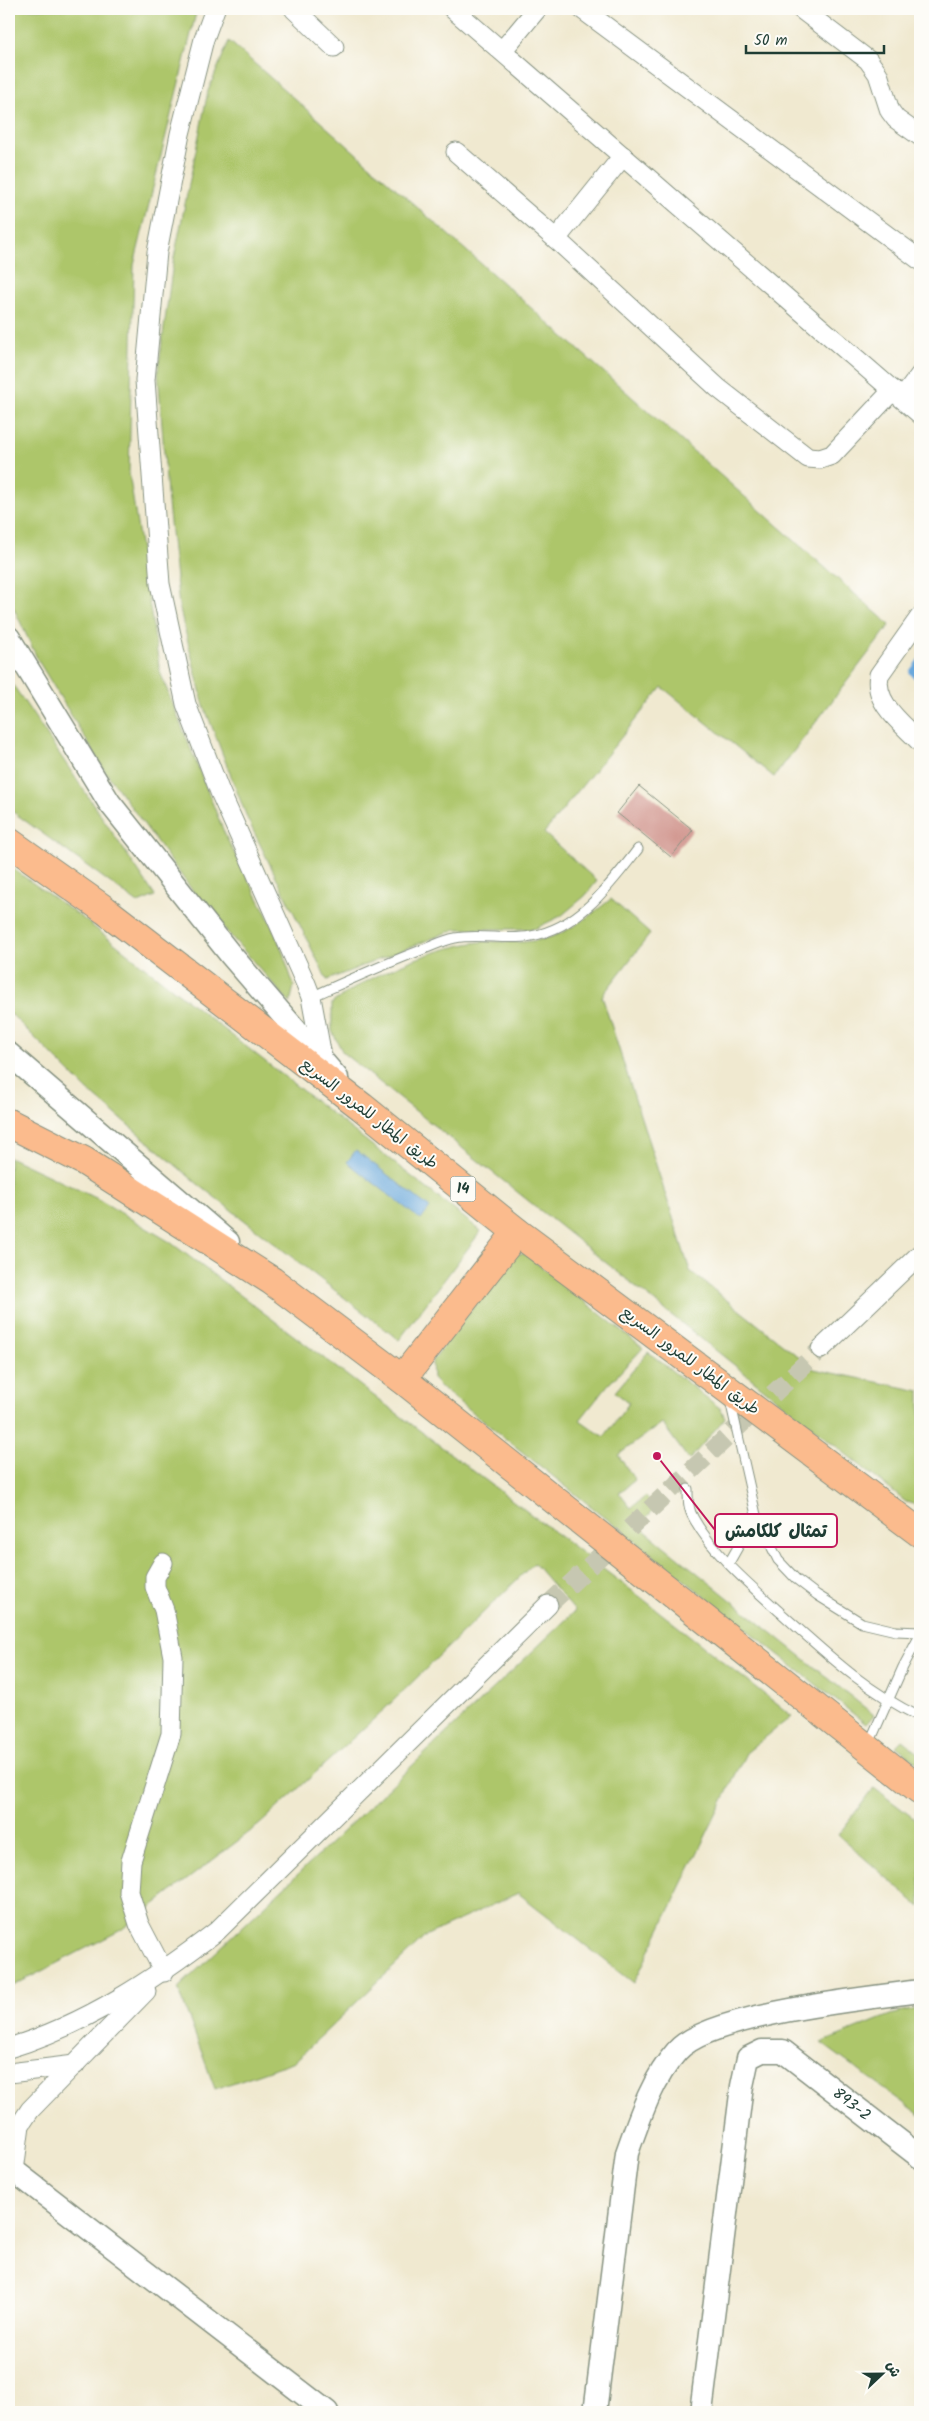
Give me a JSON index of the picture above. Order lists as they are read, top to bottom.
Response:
{
  "streets": {
    "highway": ["طريق المطار للمرور السريع", "14"],
    "street": ["893-2"]
  },
  "places": ["تمثال كلكامش"],
  "scale_bar": "50 m",
  "north": "right"
}
